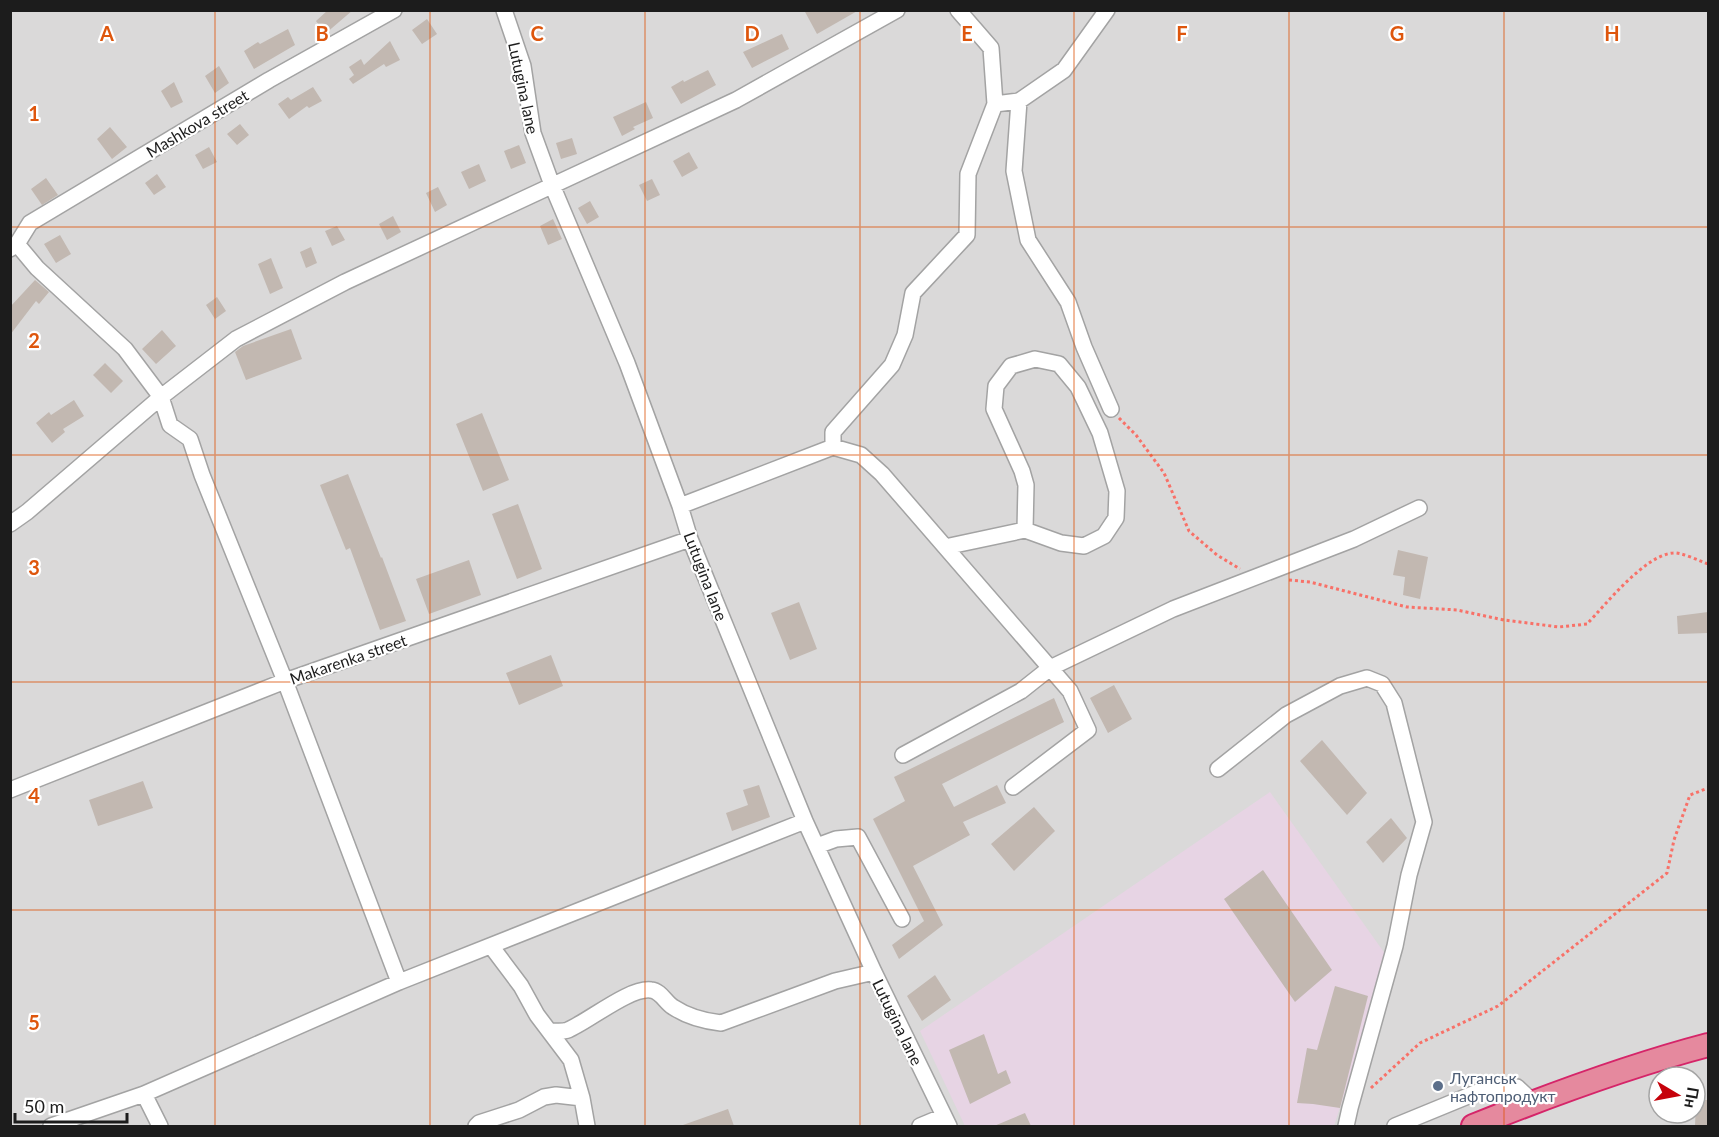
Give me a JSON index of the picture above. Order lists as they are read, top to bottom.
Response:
{
  "streets": {
    "street": ["Lutugina lane", "Mashkova street", "Makarenka street"]
  },
  "crossings": [
    ["Lutugina lane", "Makarenka street"]
  ],
  "places": ["Луганськ нафтопродукт"],
  "scale_bar": "50 m",
  "north": "right",
  "grid": {
    "columns": [
      "A",
      "B",
      "C",
      "D",
      "E",
      "F",
      "G",
      "H"
    ],
    "rows": [
      "1",
      "2",
      "3",
      "4",
      "5"
    ]
  }
}
